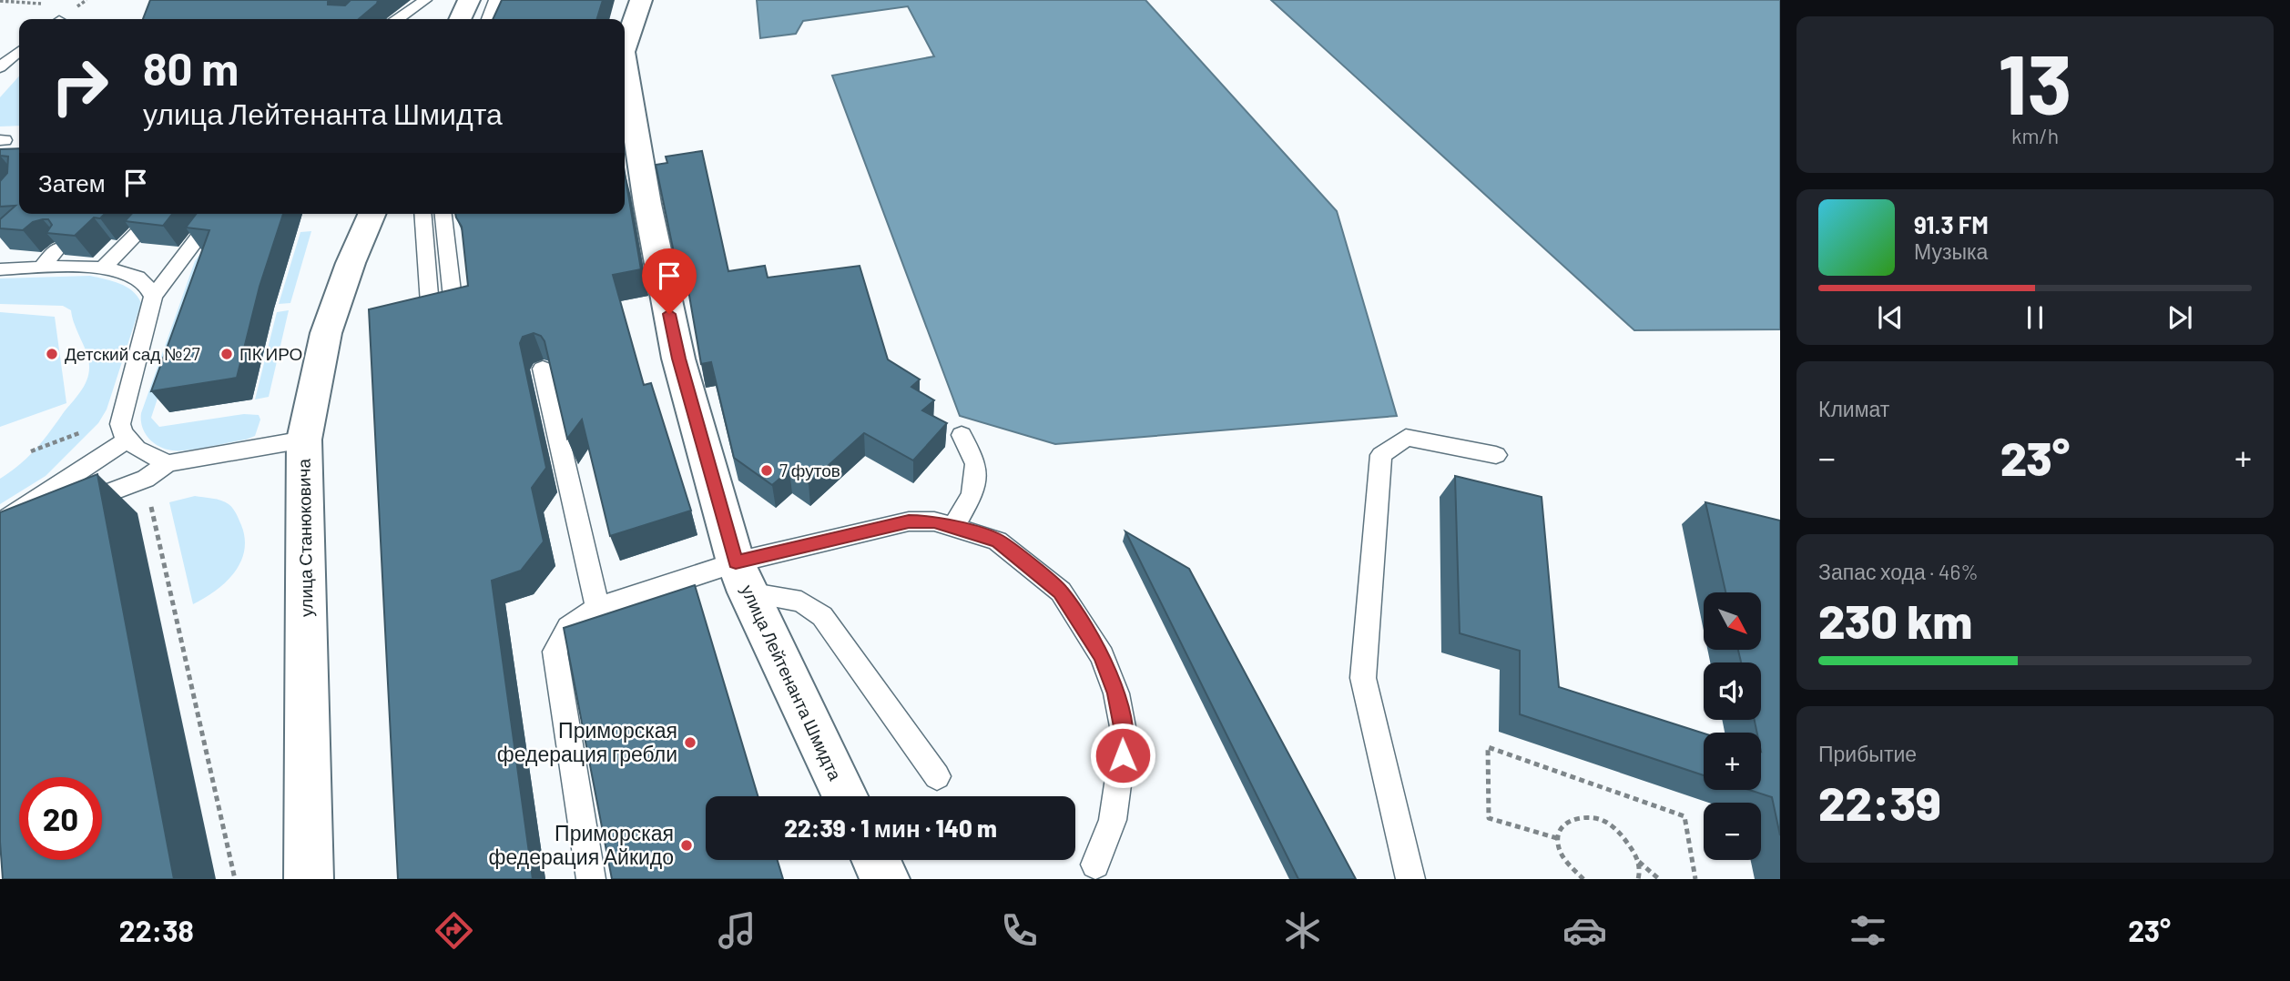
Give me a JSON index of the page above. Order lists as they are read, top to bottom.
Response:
{
  "streets": {
    "street": ["улица Станюковича", "улица Лейтенанта Шмидта"]
  },
  "places": [
    "Детский сад №27",
    "ПК ИРО",
    "7 футов",
    "Приморская федерация гребли",
    "Приморская федерация Айкидо"
  ],
  "north": "bottom right",
  "page": {
    "tile": [
      ["13", "km/h"],
      "Климат",
      ["Запас хода · 46%", "230 km"],
      ["Прибытие", "22:39"]
    ],
    "turn": ["80 m", "улица Лейтенанта Шмидта"],
    "then": "Затем",
    "song": ["91.3 FM", "Музыка"],
    "heat": ["−", "23°", "+"],
    "map_buttons": ["+", "−"],
    "limit": "20",
    "trip": "22:39 · 1 мин · 140 m",
    "tabs": ["22:38", "23°"]
  }
}
